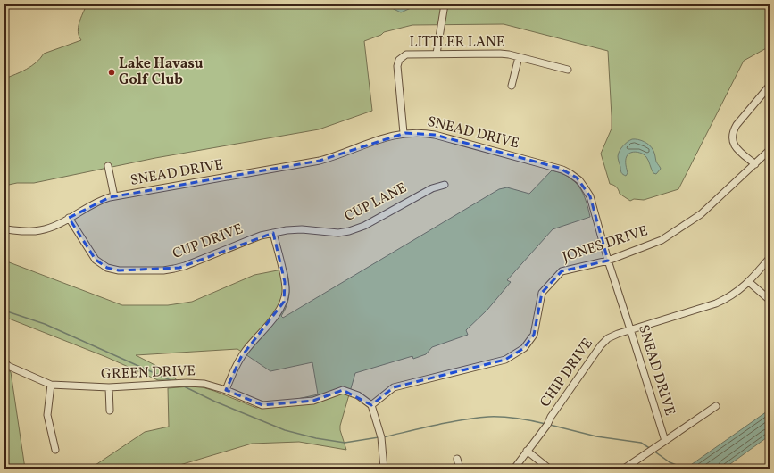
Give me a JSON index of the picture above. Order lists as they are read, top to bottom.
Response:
{
  "streets": {
    "street": [
      "LITTLER LANE",
      "SNEAD DRIVE",
      "CUP LANE",
      "CUP DRIVE",
      "JONES DRIVE",
      "GREEN DRIVE",
      "CHIP DRIVE"
    ]
  },
  "crossings": [
    ["LITTLER LANE", "SNEAD DRIVE"],
    ["SNEAD DRIVE", "CUP DRIVE"],
    ["SNEAD DRIVE", "JONES DRIVE"],
    ["SNEAD DRIVE", "CHIP DRIVE"],
    ["CUP LANE", "CUP DRIVE"],
    ["JONES DRIVE", "GREEN DRIVE"]
  ],
  "places": ["Lake Havasu Golf Club"]
}
